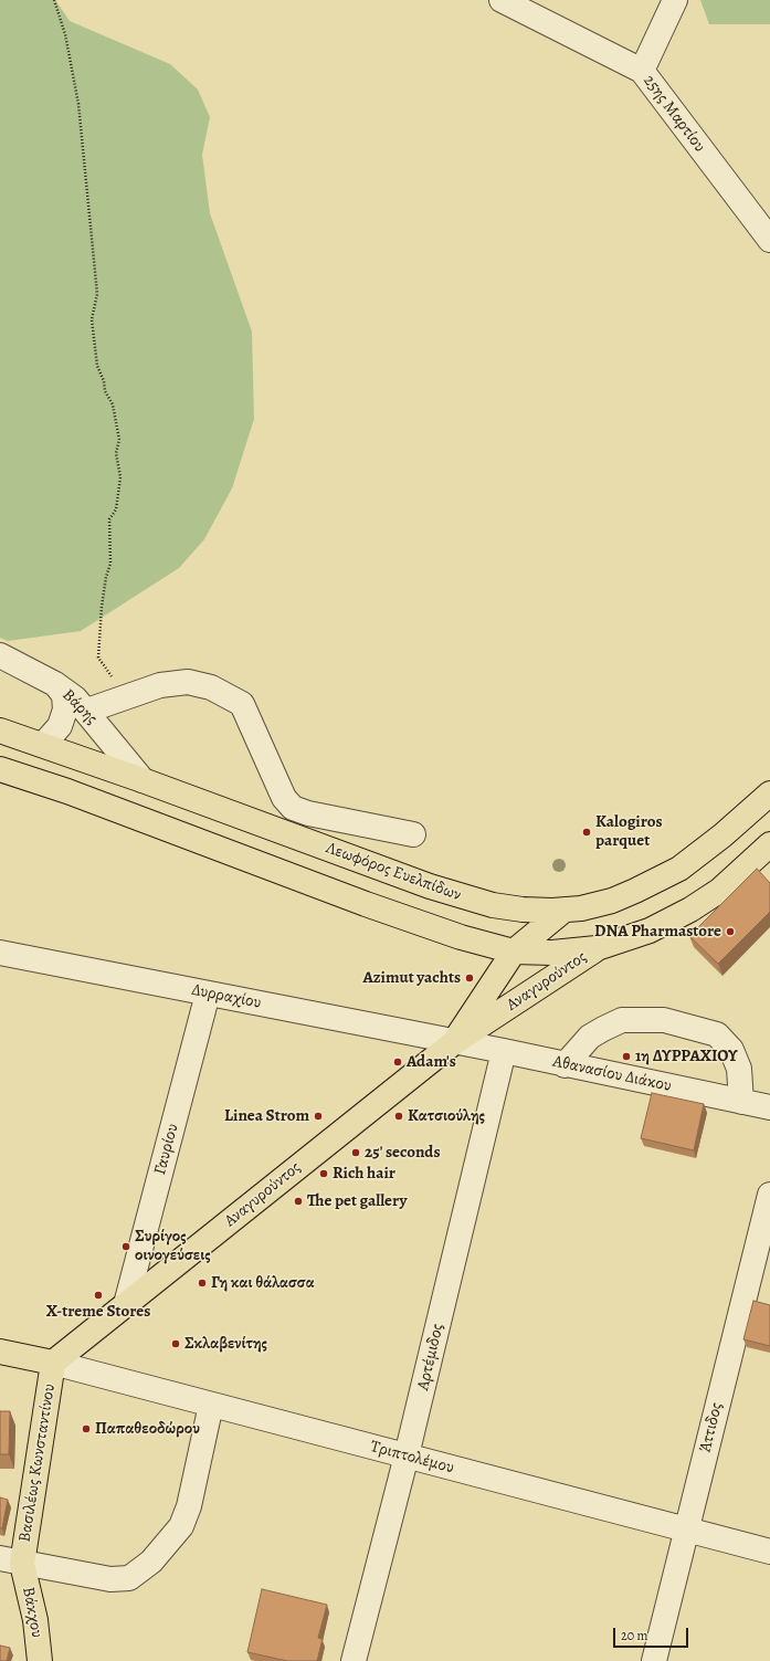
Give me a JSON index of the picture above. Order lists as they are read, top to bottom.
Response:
{
  "streets": {
    "main road": [
      "Λεωφόρος Ευελπίδων",
      "Αναγυρούντος",
      "Βασιλέως Κωνσταντίνου",
      "Βάκχου"
    ],
    "street": [
      "25ης Μαρτίου",
      "Βάρης",
      "Δυρραχίου",
      "Αθανασίου Διάκου",
      "Γαυρίου",
      "Αρτέμιδος",
      "Άττιδος",
      "Τριπτολέμου"
    ]
  },
  "crossings": [
    ["Βάρης", "Λεωφόρος Ευελπίδων"],
    ["Λεωφόρος Ευελπίδων", "Αναγυρούντος"],
    ["Αναγυρούντος", "Δυρραχίου"],
    ["Αναγυρούντος", "Αθανασίου Διάκου"],
    ["Αναγυρούντος", "Γαυρίου"],
    ["Αναγυρούντος", "Τριπτολέμου"],
    ["Αναγυρούντος", "Βασιλέως Κωνσταντίνου"],
    ["Δυρραχίου", "Αθανασίου Διάκου"],
    ["Δυρραχίου", "Γαυρίου"],
    ["Αθανασίου Διάκου", "Αρτέμιδος"],
    ["Αρτέμιδος", "Τριπτολέμου"],
    ["Άττιδος", "Τριπτολέμου"],
    ["Τριπτολέμου", "Βασιλέως Κωνσταντίνου"],
    ["Βασιλέως Κωνσταντίνου", "Βάκχου"]
  ],
  "places": [
    "Kalogiros parquet",
    "DNA Pharmastore",
    "Azimut yachts",
    "1η ΔΥΡΡΑΧΙΟΥ",
    "Adam's",
    "Linea Strom",
    "Κατσιούλης",
    "25' seconds",
    "Rich hair",
    "The pet gallery",
    "Συρίγος οινογεύσεις",
    "Γη και θάλασσα",
    "X-treme Stores",
    "Σκλαβενίτης",
    "Παπαθεοδώρου"
  ],
  "scale_bar": "20 m"
}
